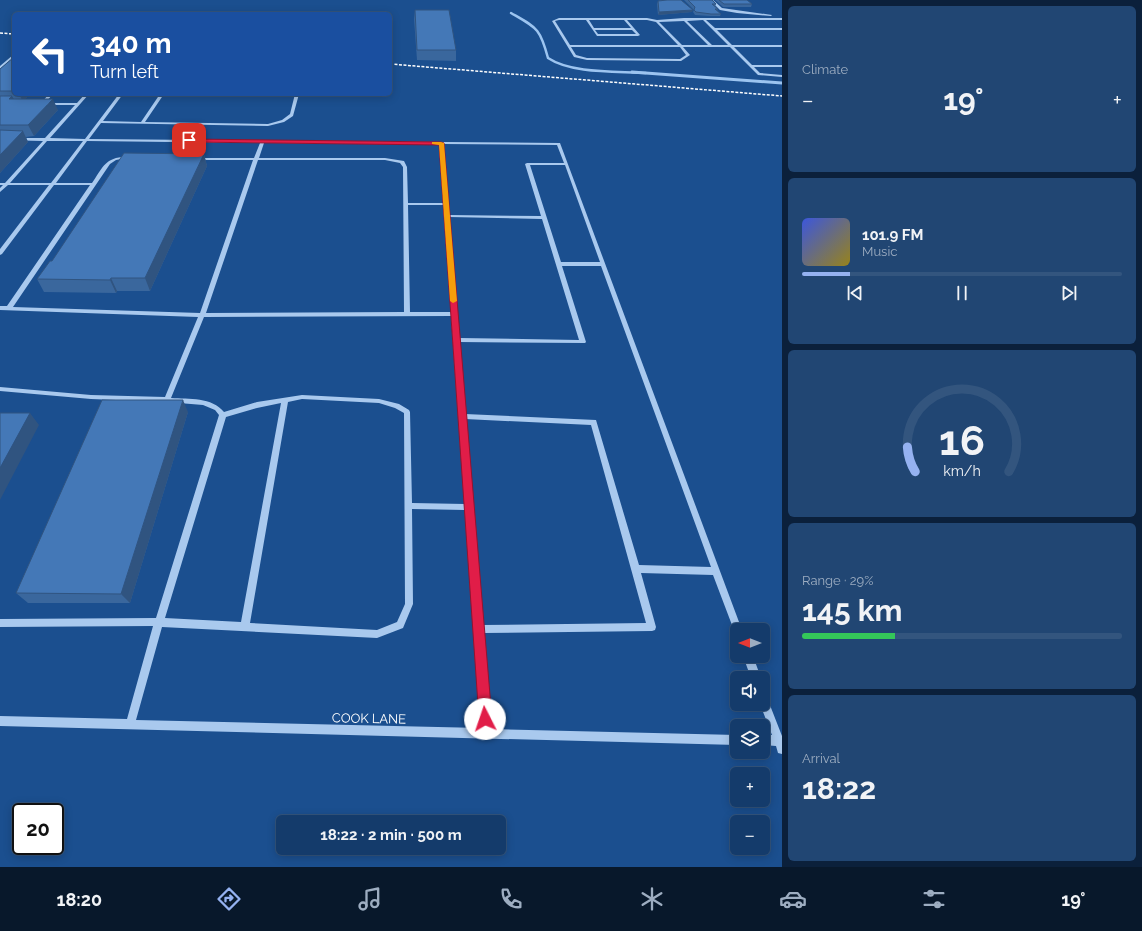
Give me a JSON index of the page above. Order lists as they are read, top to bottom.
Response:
{
  "streets": {
    "street": ["COOK LANE"]
  },
  "north": "left",
  "page": {
    "tile": [
      "Climate",
      ["Range · 29%", "145 km"],
      ["Arrival", "18:22"]
    ],
    "turn": ["340 m", "Turn left"],
    "heat": ["−", "19°", "+"],
    "song": ["101.9 FM", "Music"],
    "map_buttons": ["+", "−"],
    "limit": "20",
    "trip": "18:22 · 2 min · 500 m",
    "tabs": ["18:20", "19°"],
    "gauge": ["16", "km/h"]
  }
}
